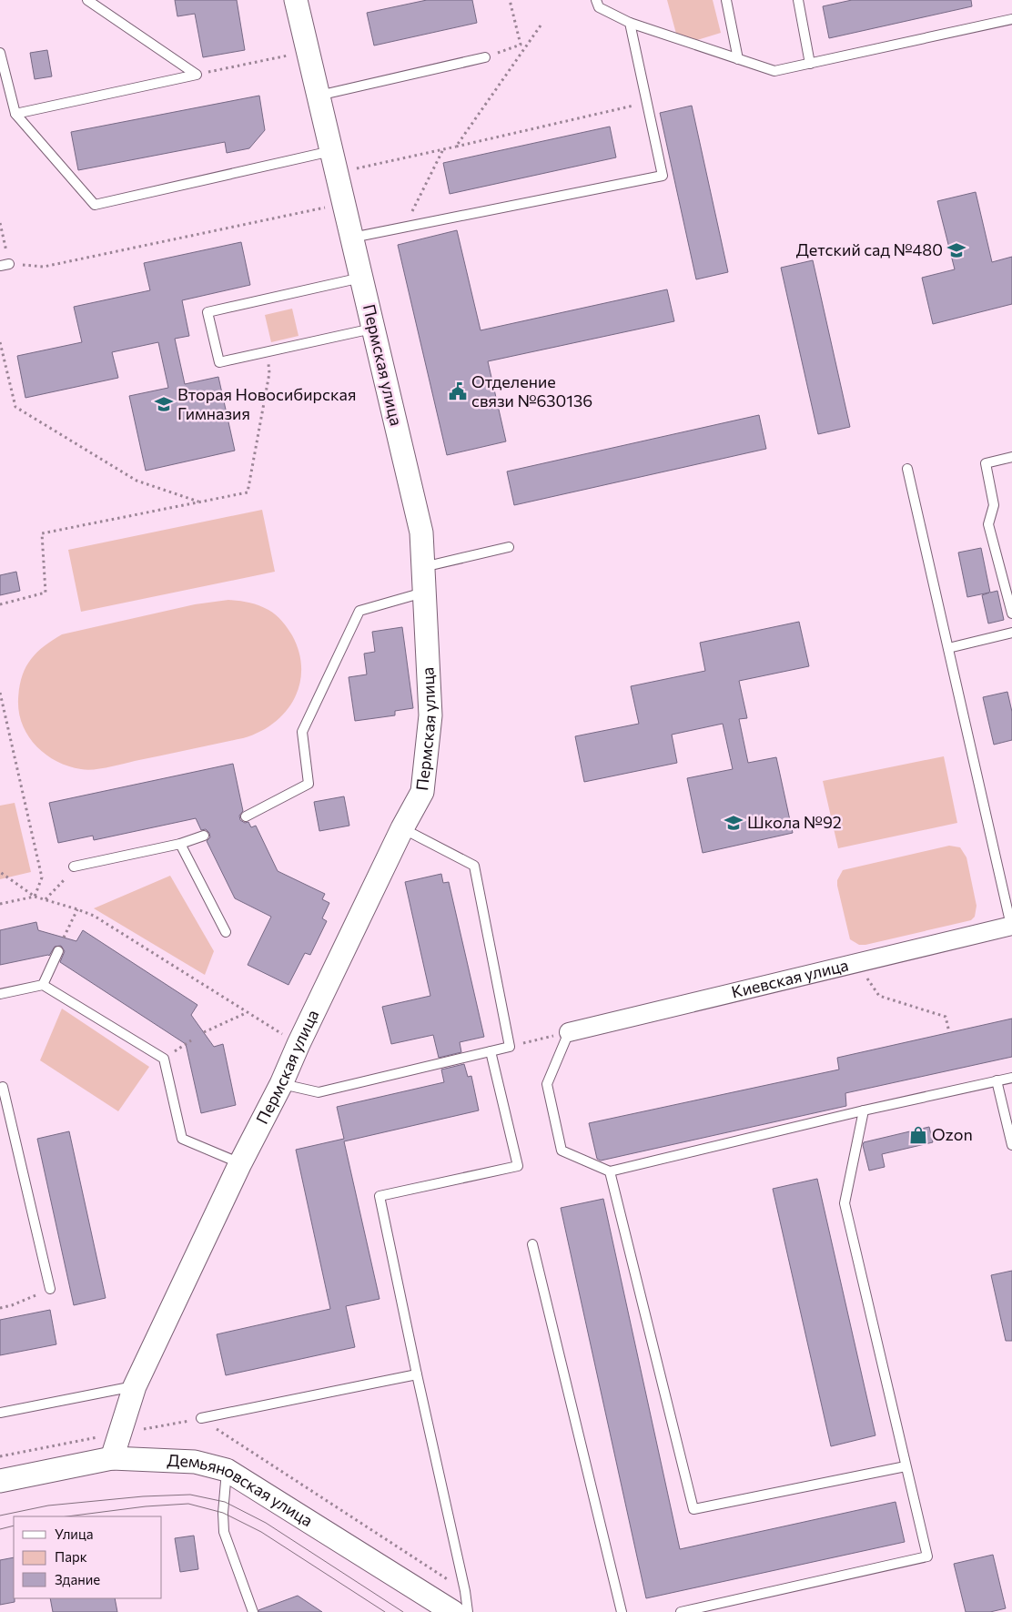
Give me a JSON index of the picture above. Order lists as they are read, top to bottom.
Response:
{
  "streets": {
    "street": ["Пермская улица", "Киевская улица", "Демьяновская улица"]
  },
  "crossings": [
    ["Пермская улица", "Демьяновская улица"]
  ],
  "places": {
    "school or university": ["Детский сад №480", "Вторая Новосибирская Гимназия", "Школа №92"],
    "public building": ["Отделение связи №630136"],
    "shop": ["Ozon"]
  },
  "legend": ["Улица", "Парк", "Здание"]
}
